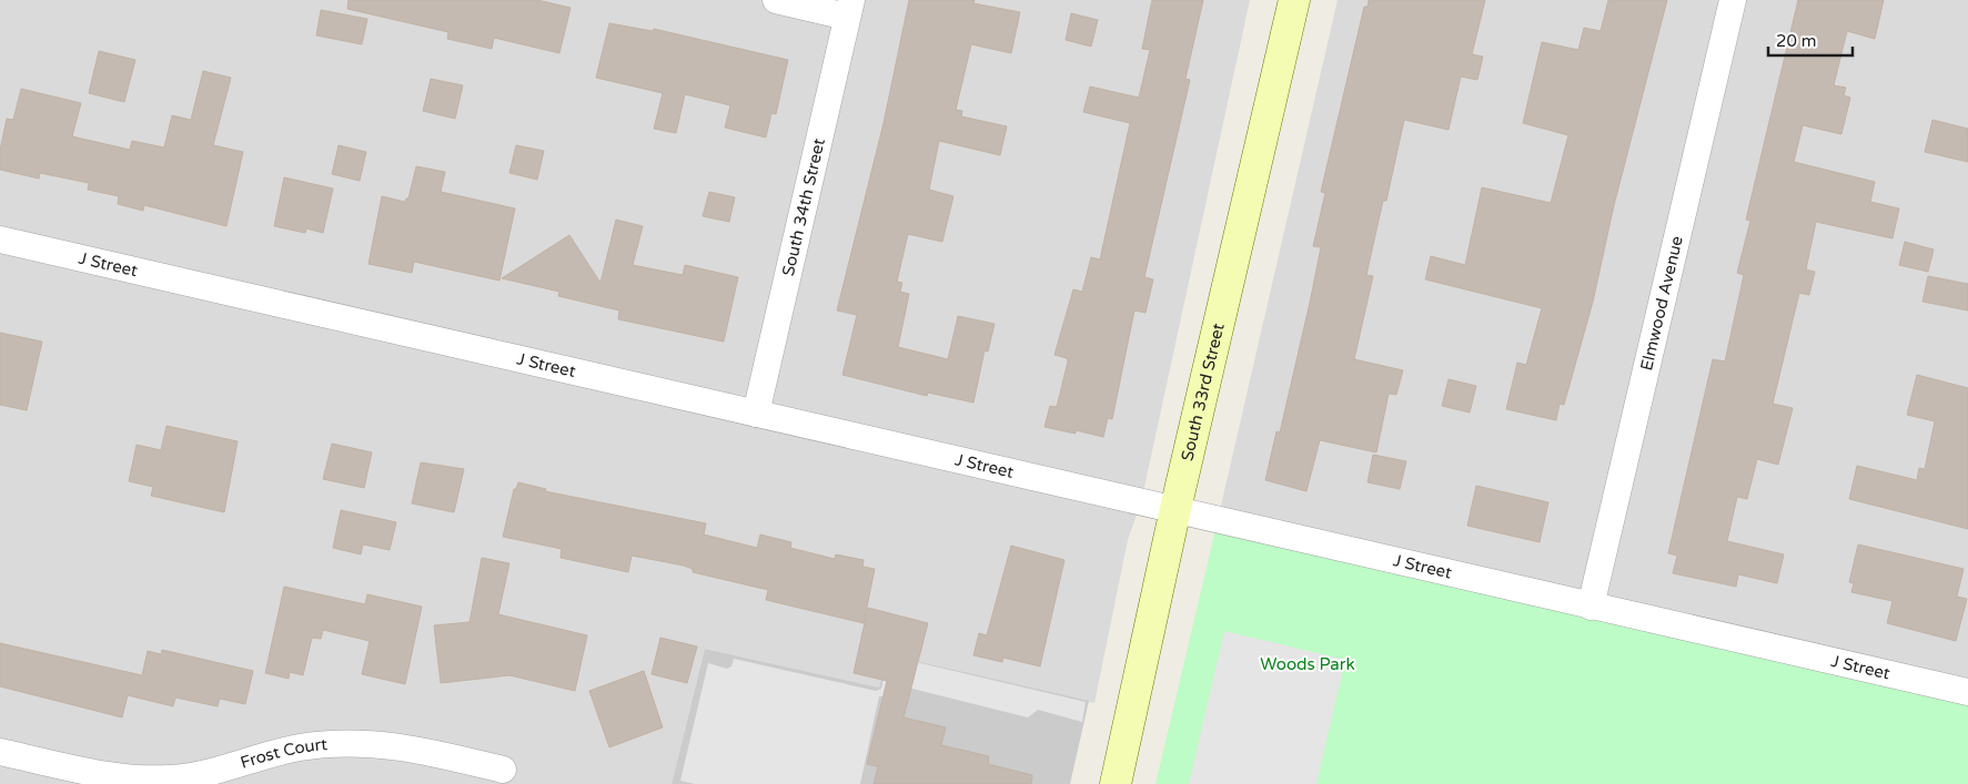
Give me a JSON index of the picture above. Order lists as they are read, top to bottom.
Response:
{
  "streets": {
    "main road": ["South 33rd Street"],
    "street": [
      "South 34th Street",
      "J Street",
      "Elmwood Avenue",
      "Frost Court"
    ]
  },
  "crossings": [
    ["South 34th Street", "J Street"],
    ["J Street", "Elmwood Avenue"],
    ["J Street", "South 33rd Street"]
  ],
  "parks": ["Woods Park"],
  "scale_bar": "20 m"
}
